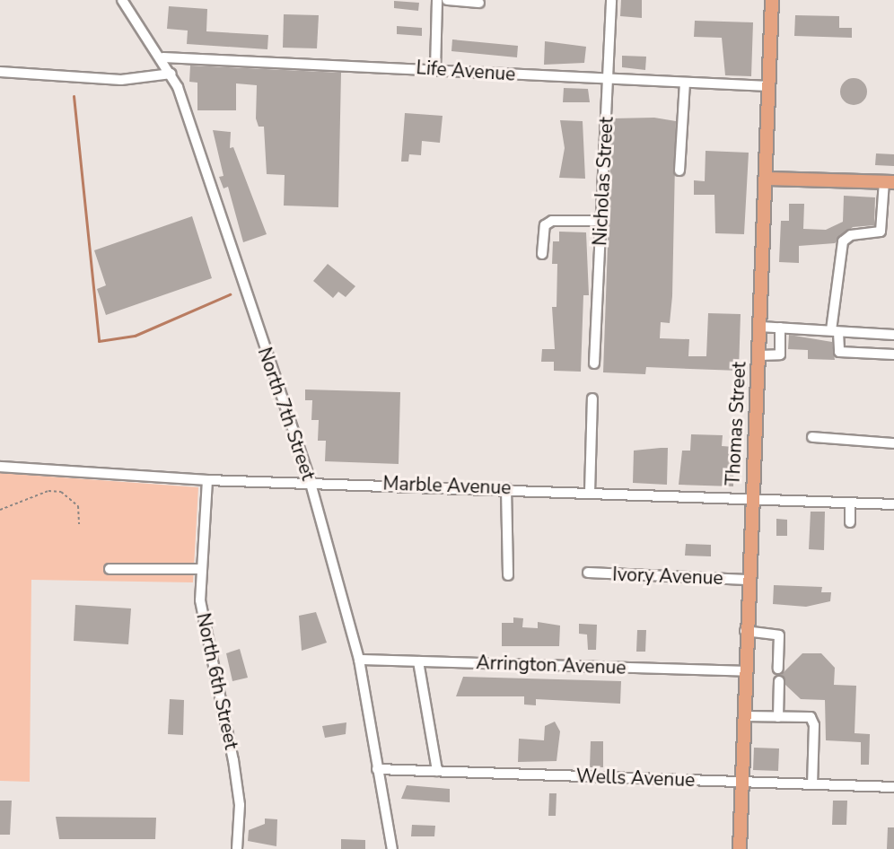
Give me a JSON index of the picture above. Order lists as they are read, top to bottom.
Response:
{
  "streets": {
    "main road": ["Thomas Street"],
    "street": [
      "Life Avenue",
      "Nicholas Street",
      "North 7th Street",
      "Marble Avenue",
      "Ivory Avenue",
      "Arrington Avenue",
      "North 6th Street",
      "Wells Avenue"
    ]
  },
  "crossings": [
    ["Life Avenue", "Nicholas Street"],
    ["Life Avenue", "North 7th Street"],
    ["Life Avenue", "Thomas Street"],
    ["North 7th Street", "Marble Avenue"],
    ["North 7th Street", "Arrington Avenue"],
    ["North 7th Street", "Wells Avenue"],
    ["Thomas Street", "Marble Avenue"],
    ["Thomas Street", "Ivory Avenue"],
    ["Thomas Street", "Arrington Avenue"],
    ["Thomas Street", "Wells Avenue"],
    ["Marble Avenue", "North 6th Street"]
  ]
}
